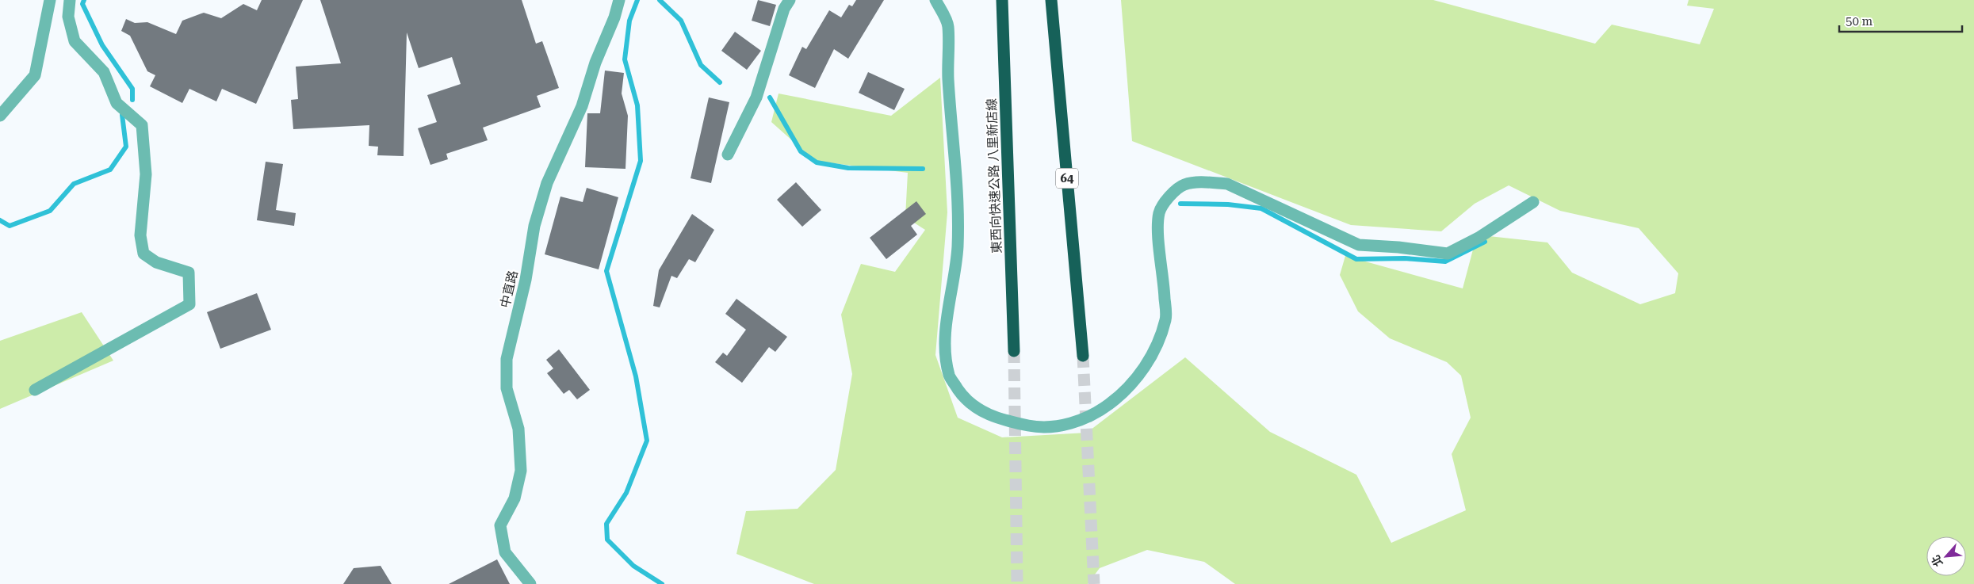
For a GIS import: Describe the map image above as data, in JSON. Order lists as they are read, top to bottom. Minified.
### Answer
{"streets":{"highway":["東西向快速公路 八里新店線","64"],"street":["中直路"]},"scale_bar":"50 m","north":"bottom left"}
